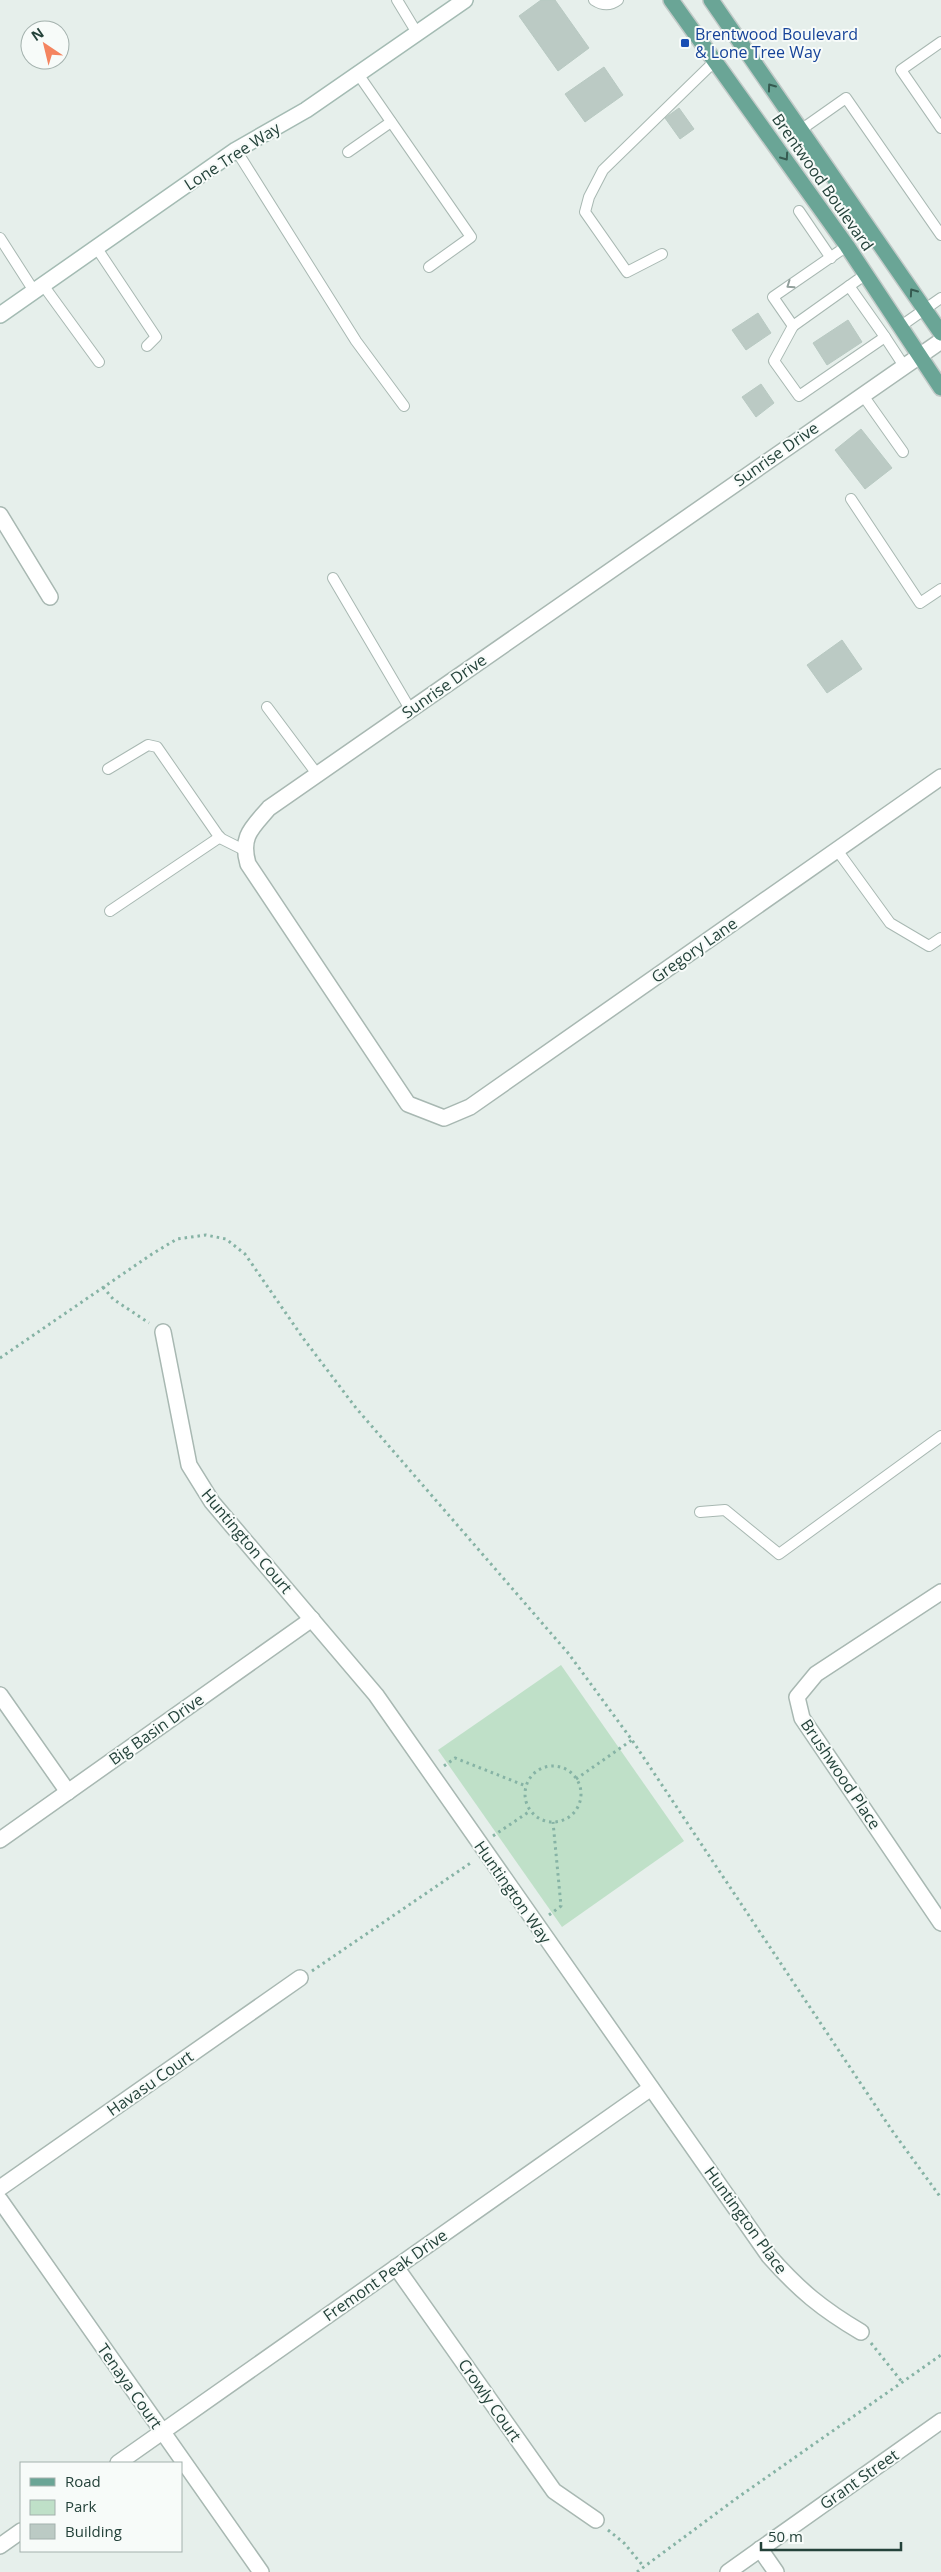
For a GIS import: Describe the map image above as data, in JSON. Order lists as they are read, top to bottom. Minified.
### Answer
{"streets":{"main road":["Brentwood Boulevard"],"street":["Lone Tree Way","Sunrise Drive","Gregory Lane","Huntington Court","Big Basin Drive","Brushwood Place","Huntington Way","Havasu Court","Huntington Place","Fremont Peak Drive","Tenaya Court","Crowly Court","Grant Street"]},"crossings":[["Brentwood Boulevard","Sunrise Drive"],["Sunrise Drive","Gregory Lane"],["Huntington Court","Big Basin Drive"],["Huntington Court","Huntington Way"],["Huntington Way","Huntington Place"],["Huntington Way","Fremont Peak Drive"],["Huntington Place","Fremont Peak Drive"],["Fremont Peak Drive","Tenaya Court"],["Fremont Peak Drive","Crowly Court"]],"places":{"transit":["Brentwood Boulevard & Lone Tree Way"]},"legend":["Road","Park","Building"],"scale_bar":"50 m","north":"top left"}
